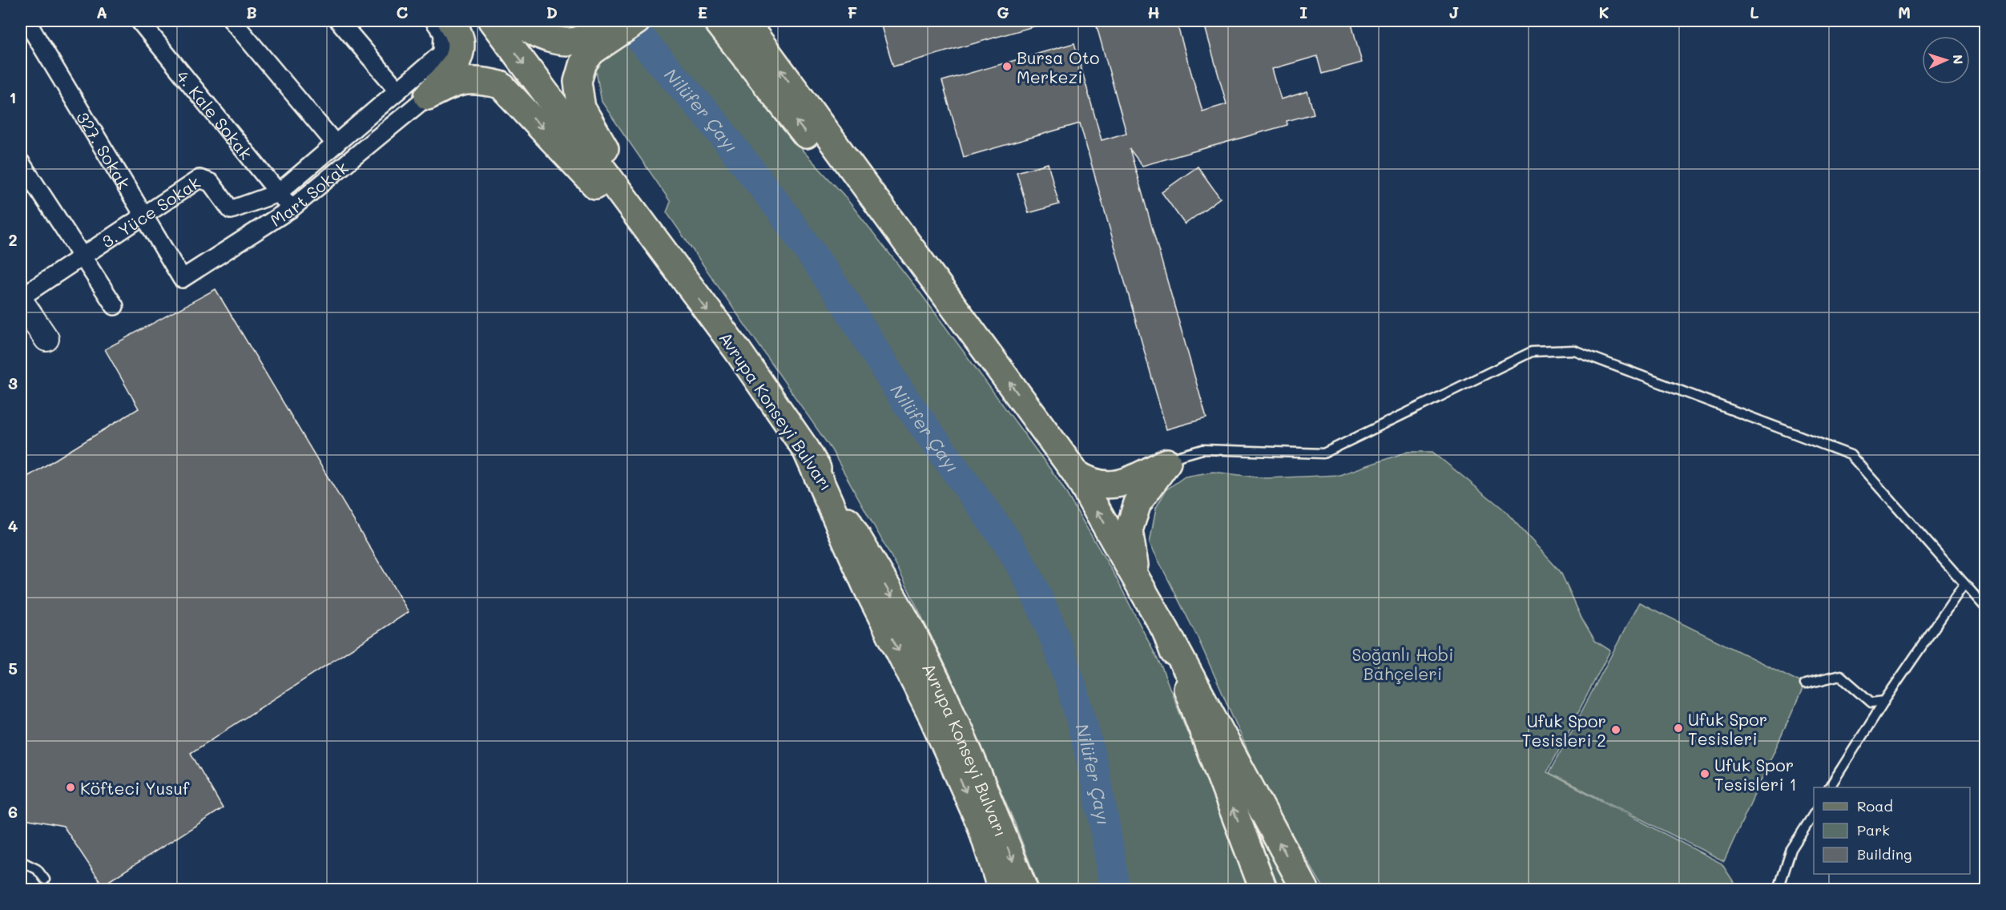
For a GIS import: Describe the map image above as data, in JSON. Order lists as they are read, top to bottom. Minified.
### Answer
{"streets":{"main road":["Avrupa Konseyi Bulvarı"],"street":["4. Kale Sokak","327. Sokak","Mart Sokak","3. Yüce Sokak"]},"crossings":[["4. Kale Sokak","Mart Sokak"],["4. Kale Sokak","3. Yüce Sokak"],["327. Sokak","Mart Sokak"],["327. Sokak","3. Yüce Sokak"],["Mart Sokak","3. Yüce Sokak"]],"water":["Nilüfer Çayı"],"parks":["Soğanlı Hobi Bahçeleri"],"places":["Bursa Oto Merkezi","Ufuk Spor Tesisleri","Ufuk Spor Tesisleri 2","Ufuk Spor Tesisleri 1","Köfteci Yusuf"],"legend":["Road","Park","Building"],"north":"right","grid":{"columns":["A","B","C","D","E","F","G","H","I","J","K","L","M"],"rows":["1","2","3","4","5","6"]}}
